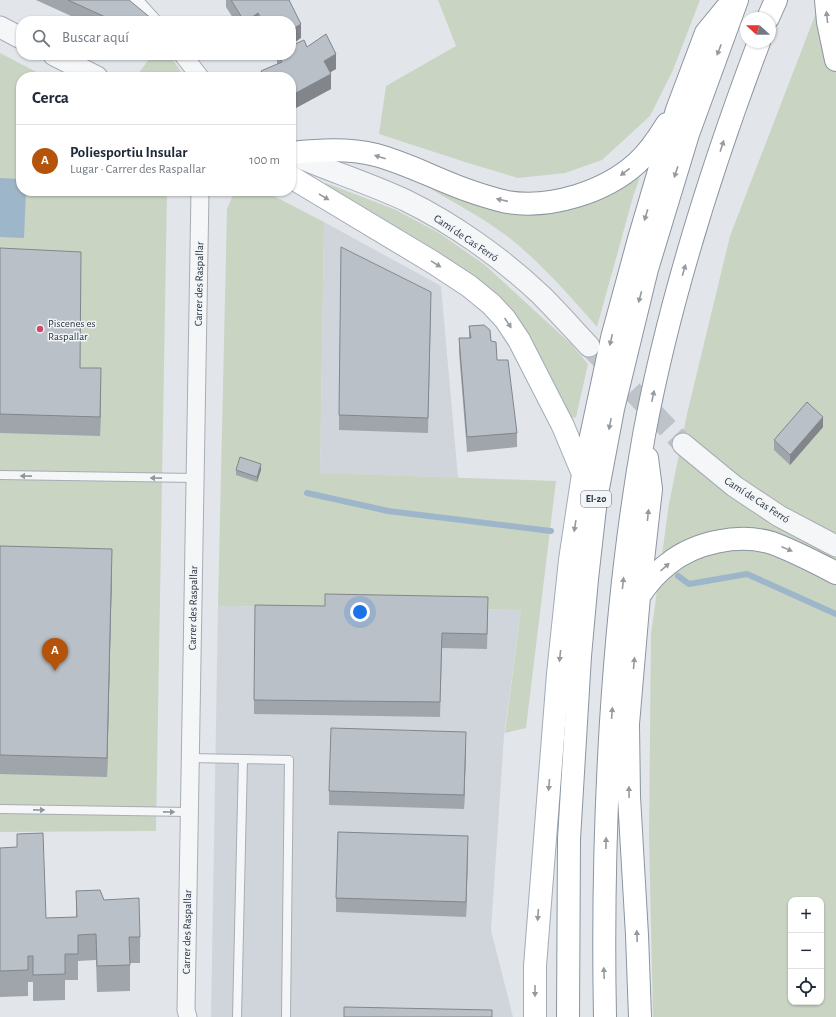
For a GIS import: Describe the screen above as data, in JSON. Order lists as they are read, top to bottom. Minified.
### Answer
{"streets":{"main road":["EI-20"],"street":["Camí de Cas Ferró","Carrer des Raspallar"]},"places":["Piscenes es Raspallar"],"north":"left","page":{"search":"Buscar aquí","heading":"Cerca","list":[{"mark":"A","name":"Poliesportiu Insular","note":"Lugar · Carrer des Raspallar","value":"100 m"}],"pins":"A","map_buttons":["+","−"]}}
